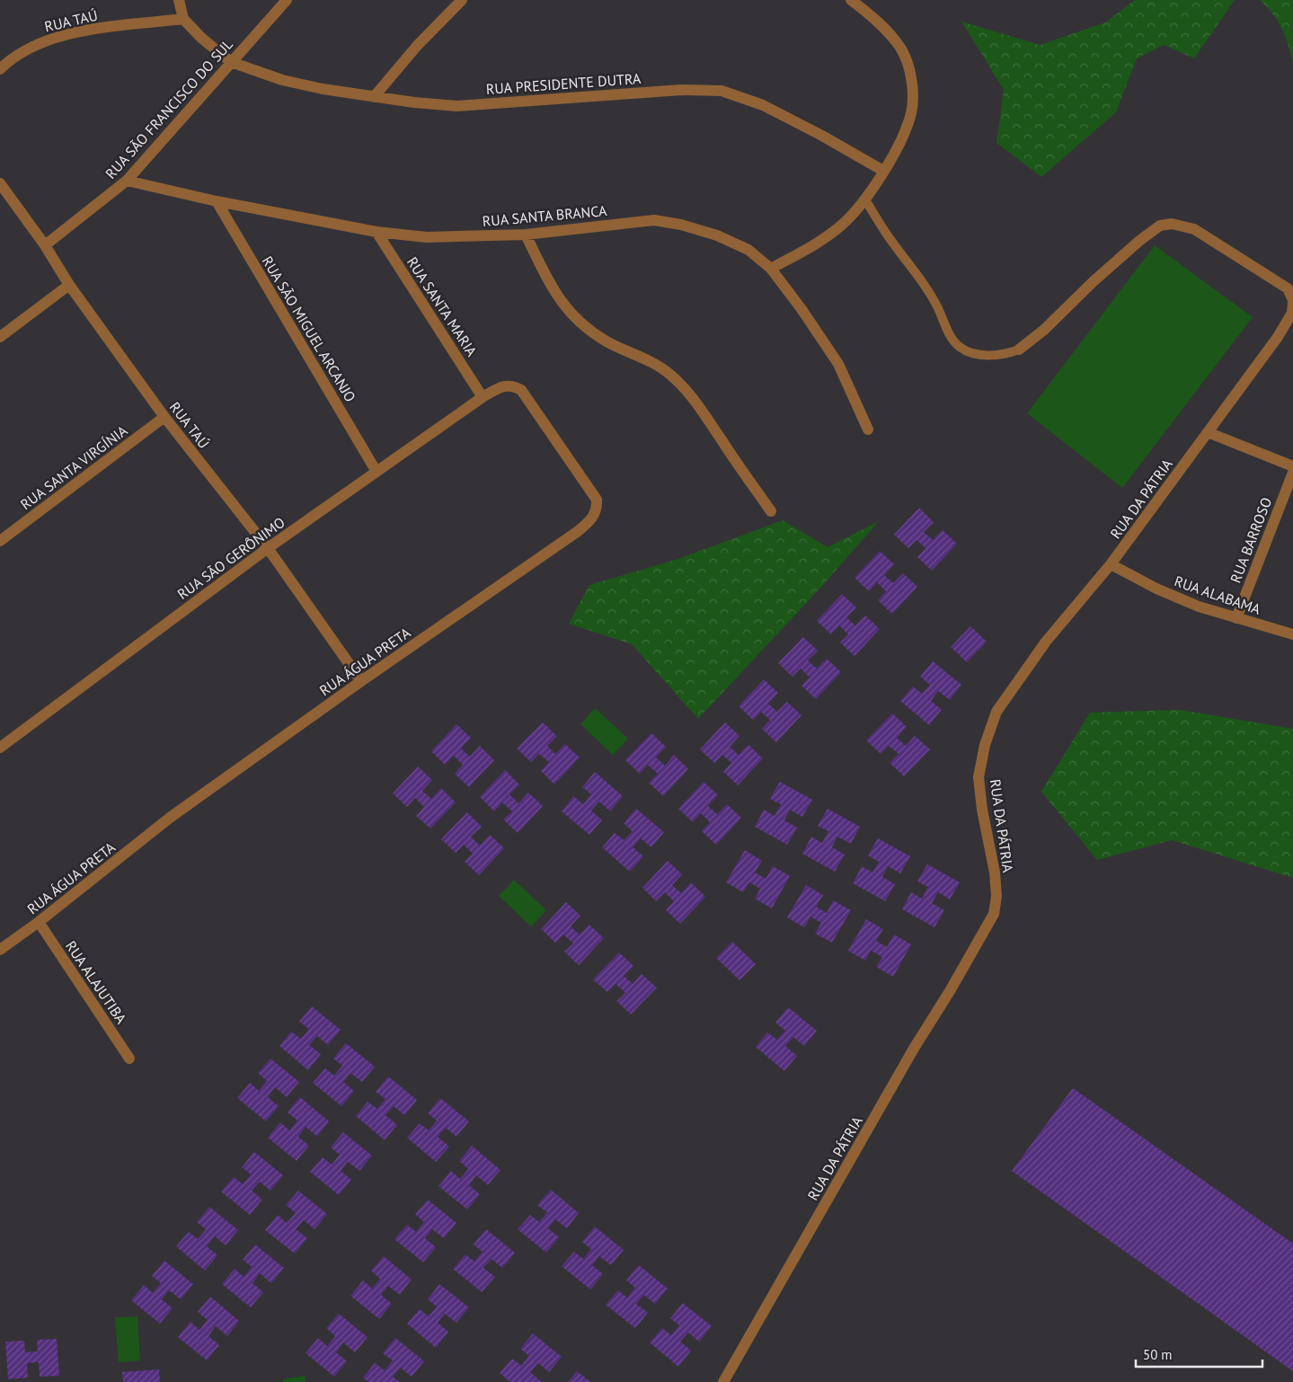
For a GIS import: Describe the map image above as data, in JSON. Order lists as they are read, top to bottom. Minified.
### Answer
{"streets":{"street":["RUA TAÚ","RUA PRESIDENTE DUTRA","RUA SÃO FRANCISCO DO SUL","RUA SANTA BRANCA","RUA SANTA MARIA","RUA SÃO MIGUEL ARCANJO","RUA SANTA VIRGÍNIA","RUA DA PÁTRIA","RUA BARROSO","RUA SÃO GERÔNIMO","RUA ALABAMA","RUA ÁGUA PRETA","RUA ALAJUTIBA"]},"crossings":[["RUA TAÚ","RUA SÃO FRANCISCO DO SUL"],["RUA TAÚ","RUA SANTA VIRGÍNIA"],["RUA TAÚ","RUA SÃO GERÔNIMO"],["RUA TAÚ","RUA ÁGUA PRETA"],["RUA PRESIDENTE DUTRA","RUA SÃO FRANCISCO DO SUL"],["RUA SÃO FRANCISCO DO SUL","RUA SANTA BRANCA"],["RUA SANTA BRANCA","RUA SANTA MARIA"],["RUA SANTA BRANCA","RUA SÃO MIGUEL ARCANJO"],["RUA SANTA MARIA","RUA SÃO GERÔNIMO"],["RUA SANTA MARIA","RUA ÁGUA PRETA"],["RUA SÃO MIGUEL ARCANJO","RUA SÃO GERÔNIMO"],["RUA DA PÁTRIA","RUA ALABAMA"],["RUA BARROSO","RUA ALABAMA"],["RUA SÃO GERÔNIMO","RUA ÁGUA PRETA"],["RUA ÁGUA PRETA","RUA ALAJUTIBA"]],"scale_bar":"50 m"}
